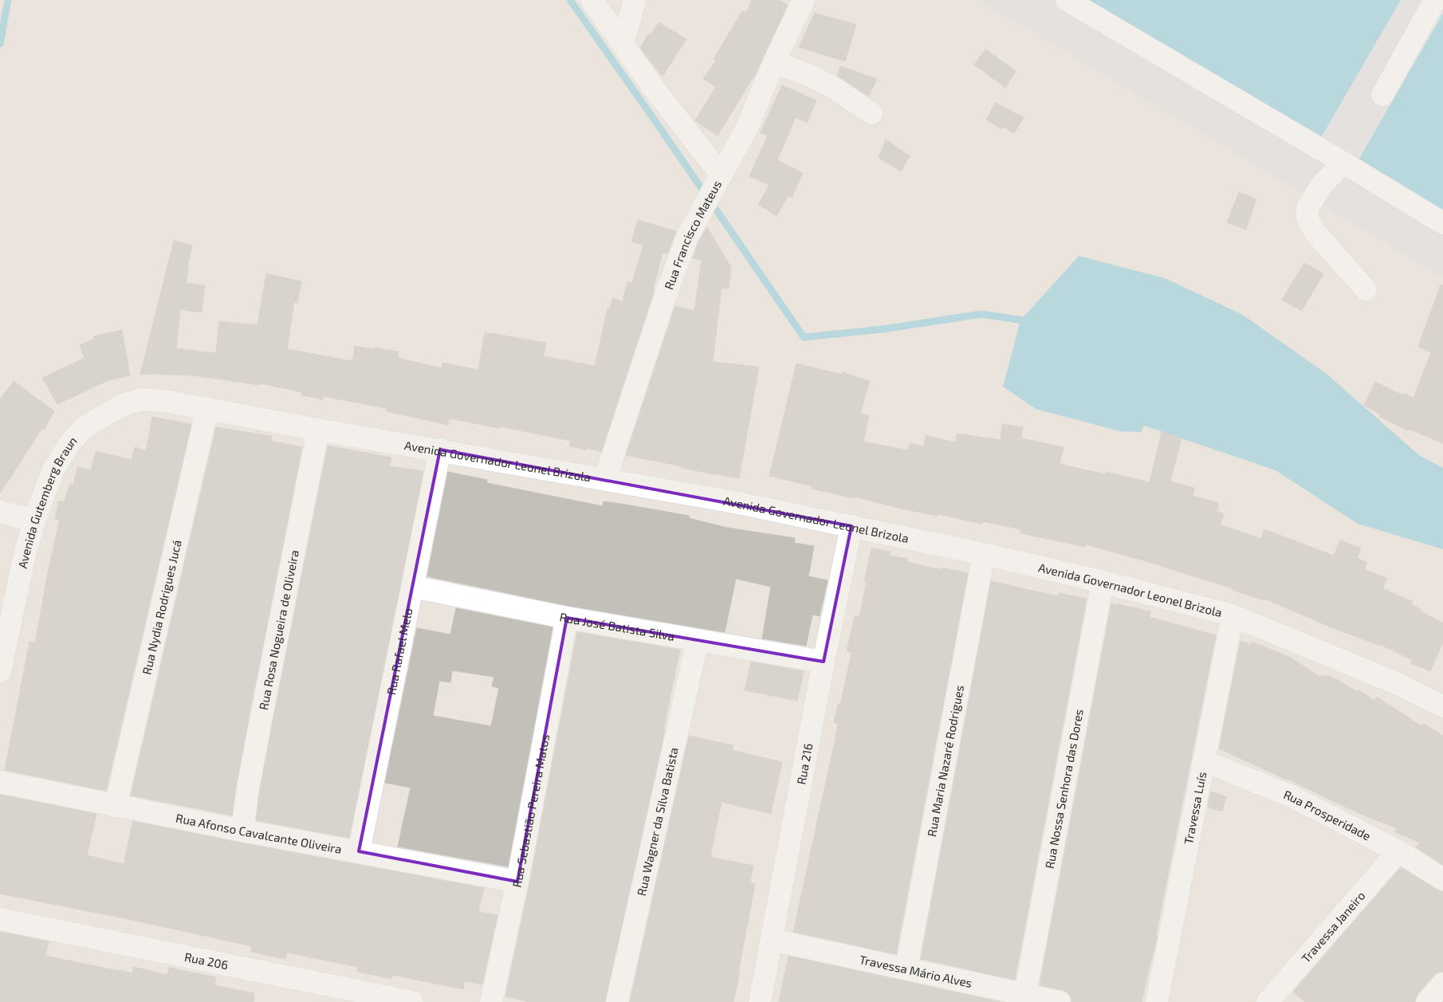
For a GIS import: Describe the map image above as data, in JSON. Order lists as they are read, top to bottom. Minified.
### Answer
{"streets":{"street":["Rua Francisco Mateus","Avenida Governador Leonel Brizola","Avenida Gutemberg Braun","Rua Nydia Rodrigues Jucá","Rua José Batista Silva","Rua Rosa Nogueira de Oliveira","Rua Rafael Melo","Rua Maria Nazaré Rodrigues","Rua 216","Rua Nossa Senhora das Dores","Travessa Luís","Rua Sebastião Pereira Matos","Rua Prosperidade","Rua Wagner da Silva Batista","Rua Afonso Cavalcante Oliveira","Travessa Janeiro","Rua 206","Travessa Mário Alves"]},"crossings":[["Rua Francisco Mateus","Avenida Governador Leonel Brizola"],["Avenida Governador Leonel Brizola","Avenida Gutemberg Braun"],["Avenida Governador Leonel Brizola","Rua Nydia Rodrigues Jucá"],["Avenida Governador Leonel Brizola","Rua Rosa Nogueira de Oliveira"],["Avenida Governador Leonel Brizola","Rua Rafael Melo"],["Avenida Governador Leonel Brizola","Rua Maria Nazaré Rodrigues"],["Avenida Governador Leonel Brizola","Rua 216"],["Avenida Governador Leonel Brizola","Rua Nossa Senhora das Dores"],["Avenida Governador Leonel Brizola","Travessa Luís"],["Rua Nydia Rodrigues Jucá","Rua Afonso Cavalcante Oliveira"],["Rua José Batista Silva","Rua Rafael Melo"],["Rua José Batista Silva","Rua 216"],["Rua José Batista Silva","Rua Sebastião Pereira Matos"],["Rua José Batista Silva","Rua Wagner da Silva Batista"],["Rua Rosa Nogueira de Oliveira","Rua Afonso Cavalcante Oliveira"],["Rua Rafael Melo","Rua Afonso Cavalcante Oliveira"],["Rua Maria Nazaré Rodrigues","Travessa Mário Alves"],["Rua 216","Travessa Mário Alves"],["Rua Nossa Senhora das Dores","Travessa Mário Alves"],["Travessa Luís","Rua Prosperidade"],["Rua Sebastião Pereira Matos","Rua Afonso Cavalcante Oliveira"],["Rua Prosperidade","Travessa Janeiro"]]}
